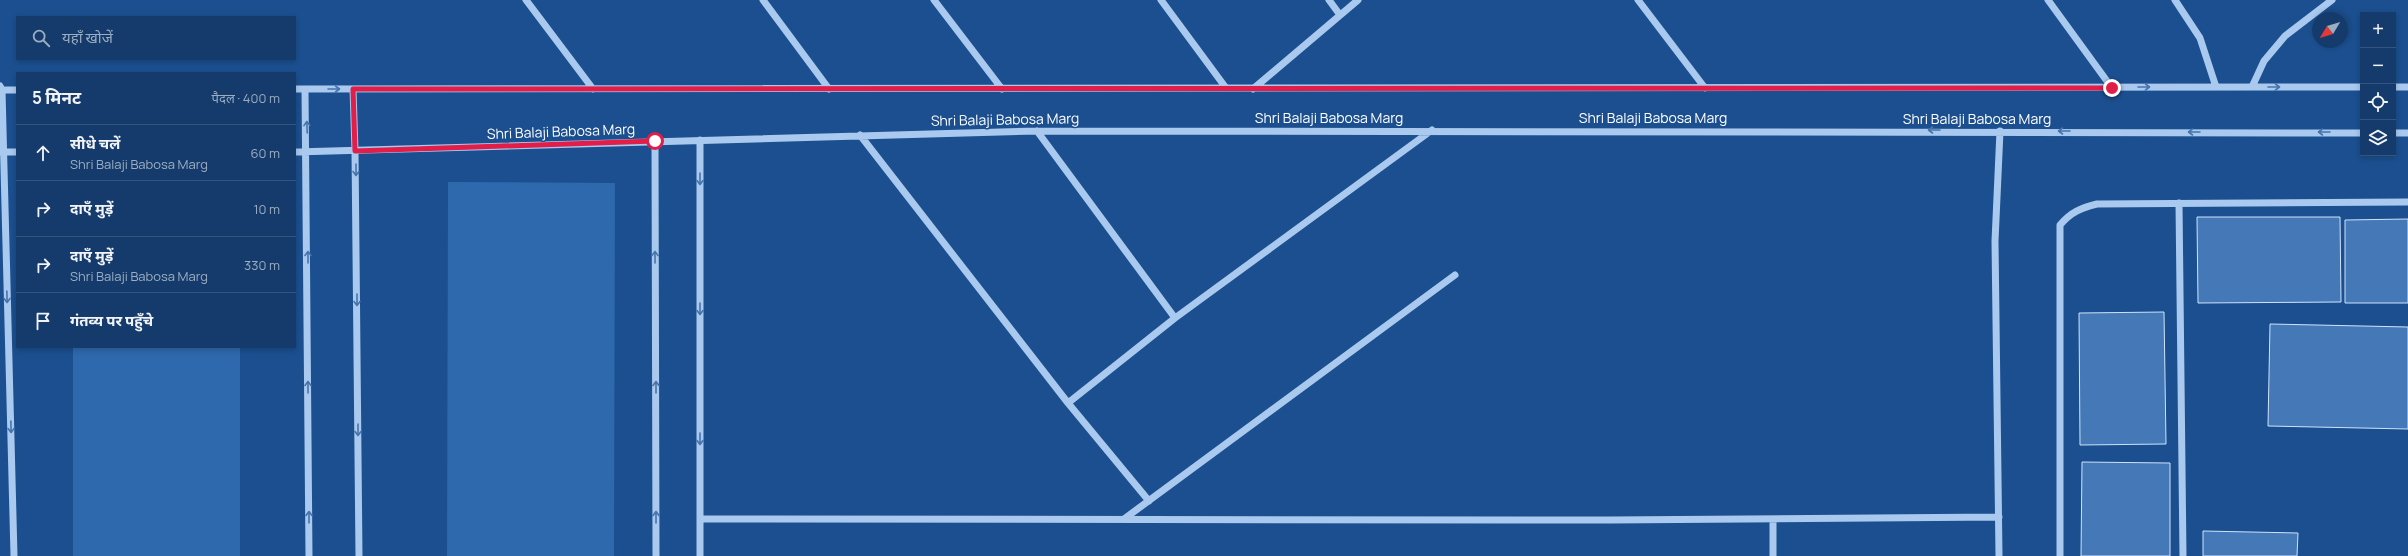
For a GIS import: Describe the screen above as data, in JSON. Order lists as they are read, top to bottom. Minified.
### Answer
{"streets":{"street":["Shri Balaji Babosa Marg"]},"north":"bottom left","page":{"map_buttons":["+","−"],"search":"यहाँ खोजें","heading":["5 मिनट","पैदल · 400 m"],"list":[["सीधे चलें","Shri Balaji Babosa Marg","60 m"],["दाएँ मुड़ें","10 m"],["दाएँ मुड़ें","Shri Balaji Babosa Marg","330 m"],"गंतव्य पर पहुँचे"]}}
